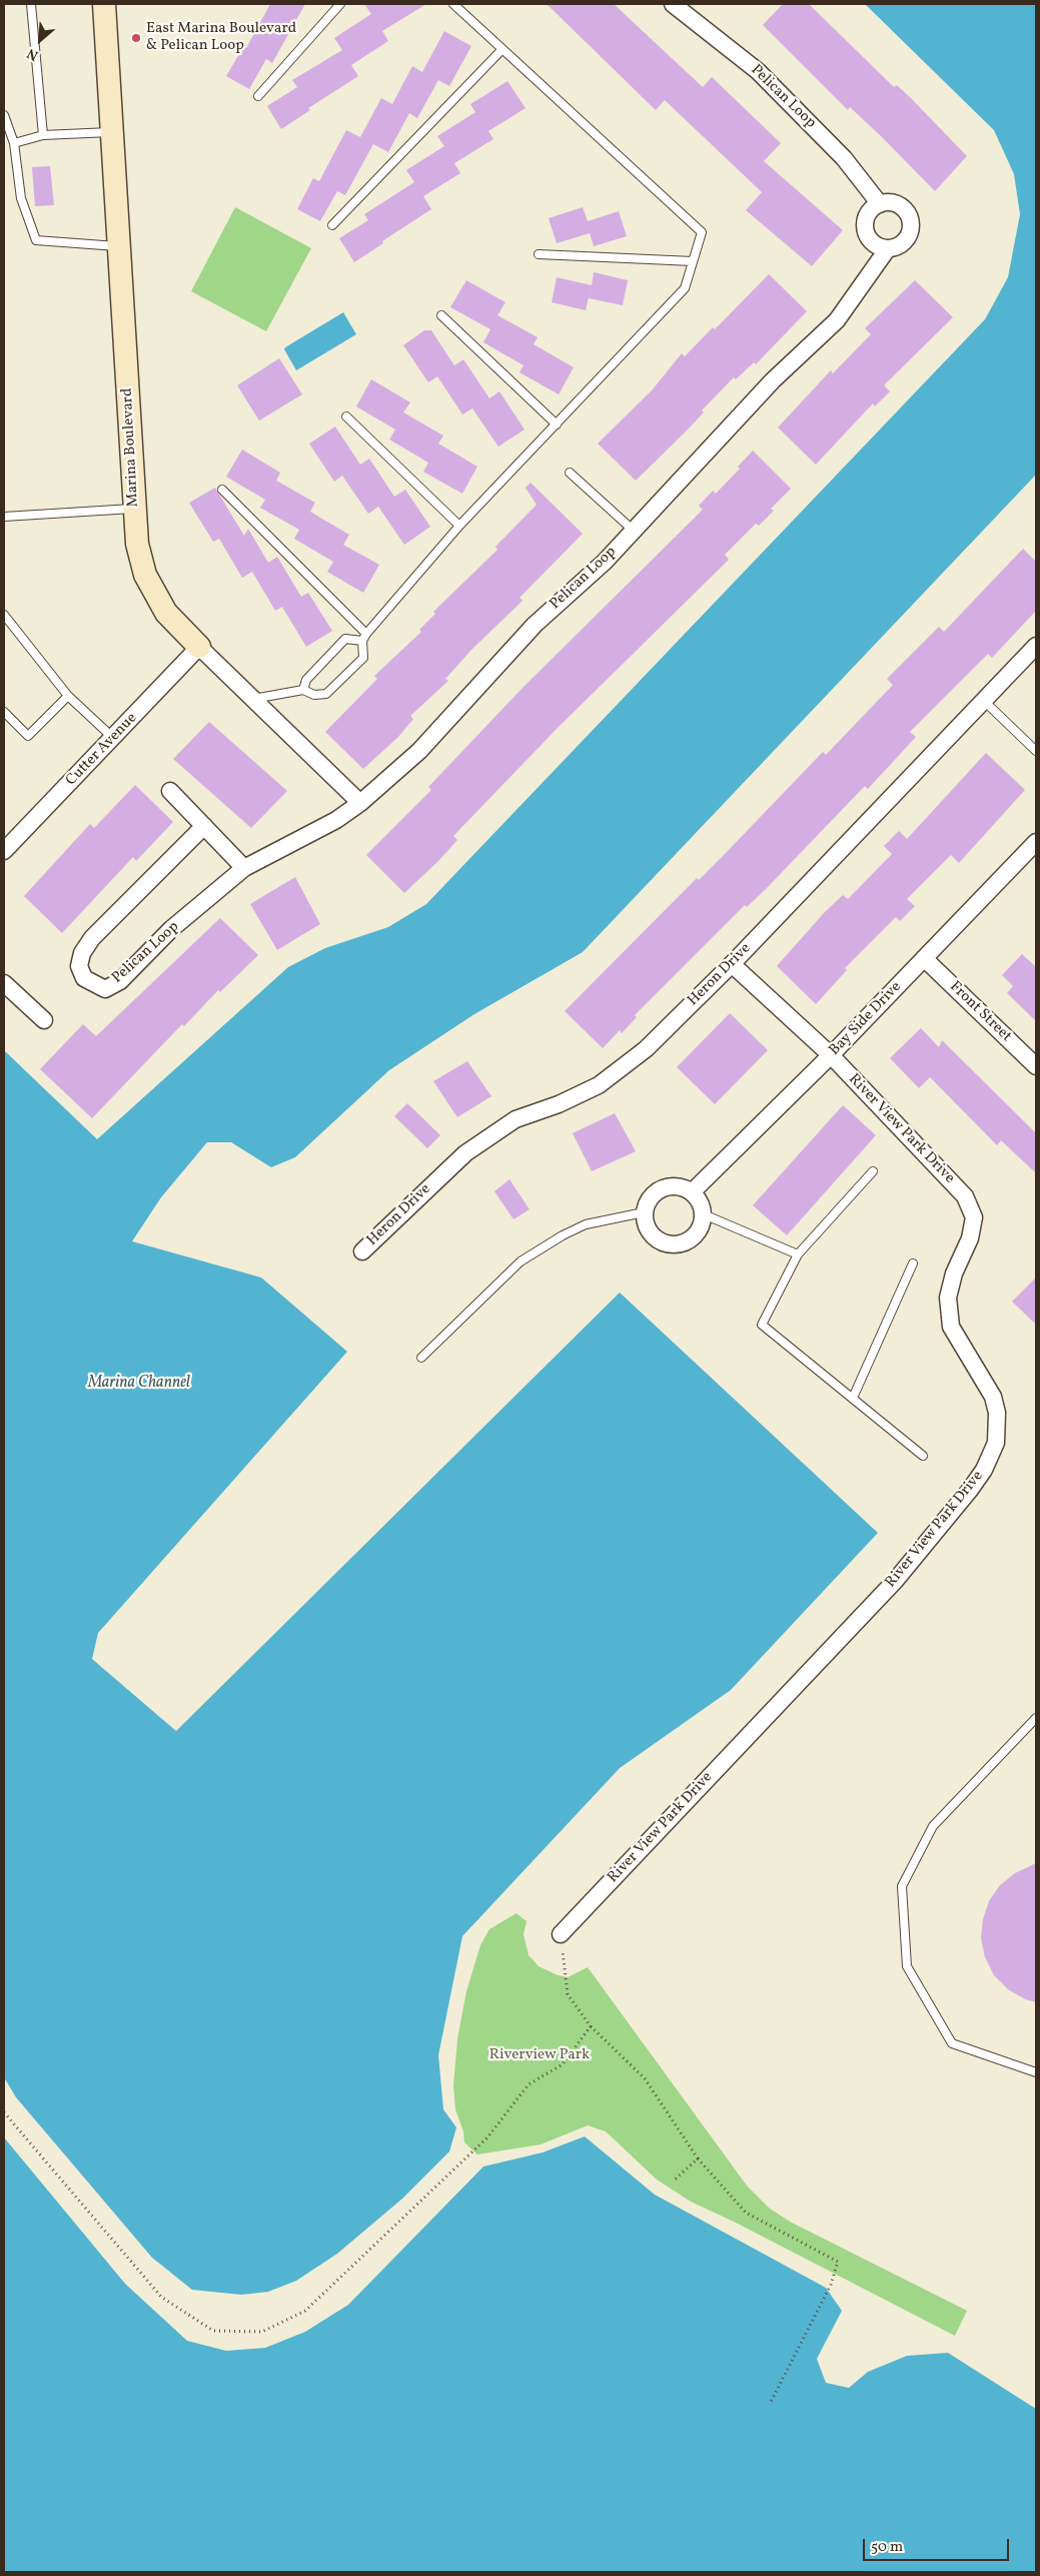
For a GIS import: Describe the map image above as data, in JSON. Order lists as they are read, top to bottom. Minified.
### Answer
{"streets":{"street":["Pelican Loop","Marina Boulevard","Cutter Avenue","Heron Drive","Front Street","Bay Side Drive","River View Park Drive"]},"crossings":[["Pelican Loop","Marina Boulevard"],["Marina Boulevard","Cutter Avenue"],["Heron Drive","River View Park Drive"],["Front Street","Bay Side Drive"],["Bay Side Drive","River View Park Drive"]],"water":["Marina Channel"],"parks":["Riverview Park"],"places":["East Marina Boulevard & Pelican Loop"],"scale_bar":"50 m","north":"bottom left"}
